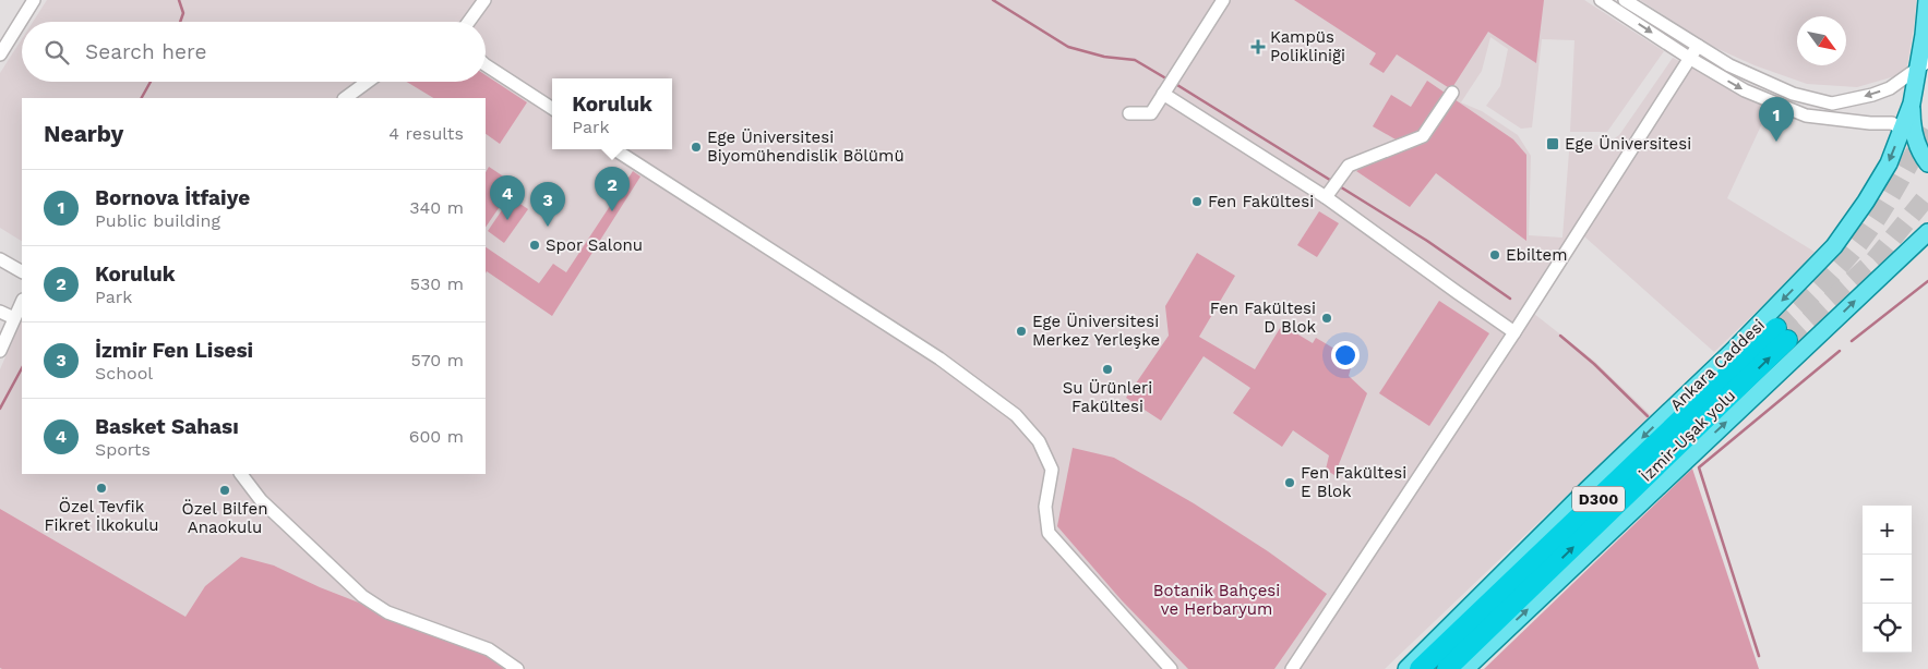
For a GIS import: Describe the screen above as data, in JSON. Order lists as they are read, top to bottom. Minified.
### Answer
{"streets":{"highway":["Ankara Caddesi","İzmir-Uşak yolu","D300"]},"crossings":[["Ankara Caddesi","İzmir-Uşak yolu"]],"one_way":["İzmir-Uşak yolu"],"parks":["Botanik Bahçesi ve Herbaryum"],"places":{"health":["Kampüs Polikliniği"],"transit":["Ege Üniversitesi"],"other":["Ege Üniversitesi Biyomühendislik Bölümü","Fen Fakültesi","Spor Salonu","Ebiltem","Fen Fakültesi D Blok","Ege Üniversitesi Merkez Yerleşke","Su Ürünleri Fakültesi","Fen Fakültesi E Blok","Özel Tevfik Fikret İlkokulu","Özel Bilfen Anaokulu"]},"north":"bottom right","page":{"search":"Search here","popup":["Koruluk","Park"],"pins":["1","2","4","3"],"heading":["Nearby","4 results"],"list":[{"mark":"1","name":"Bornova İtfaiye","note":"Public building","value":"340 m"},{"mark":"2","name":"Koruluk","note":"Park","value":"530 m"},{"mark":"3","name":"İzmir Fen Lisesi","note":"School","value":"570 m"},{"mark":"4","name":"Basket Sahası","note":"Sports","value":"600 m"}],"map_buttons":["+","−"]}}
